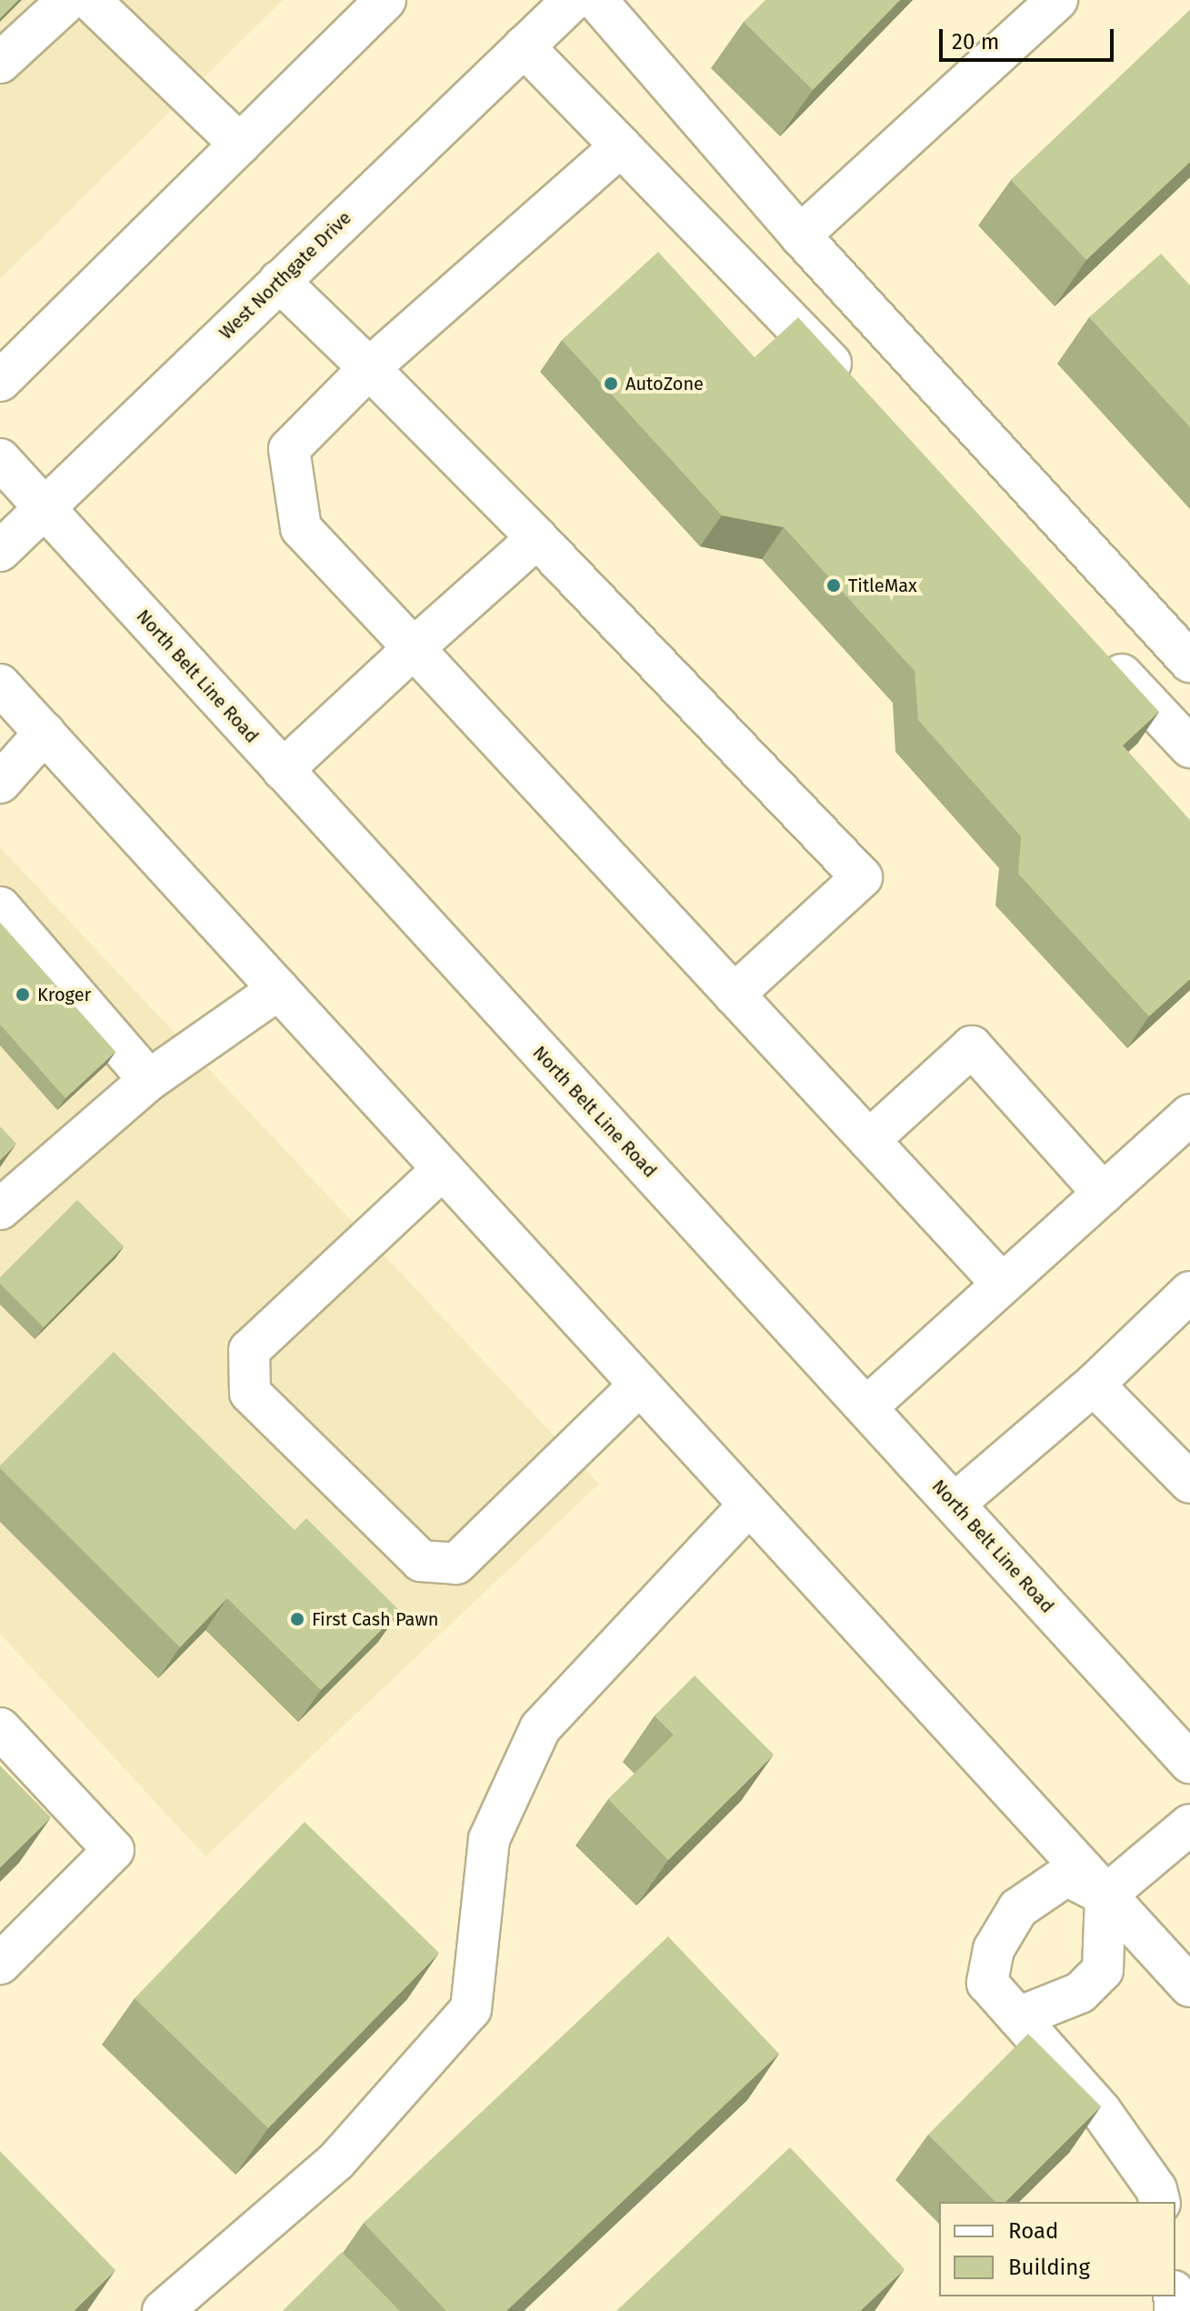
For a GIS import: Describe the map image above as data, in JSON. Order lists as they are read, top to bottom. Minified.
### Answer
{"streets":{"main road":["West Northgate Drive","North Belt Line Road"]},"crossings":[["West Northgate Drive","North Belt Line Road"]],"places":["AutoZone","TitleMax","Kroger","First Cash Pawn"],"legend":["Road","Building"],"scale_bar":"20 m"}
